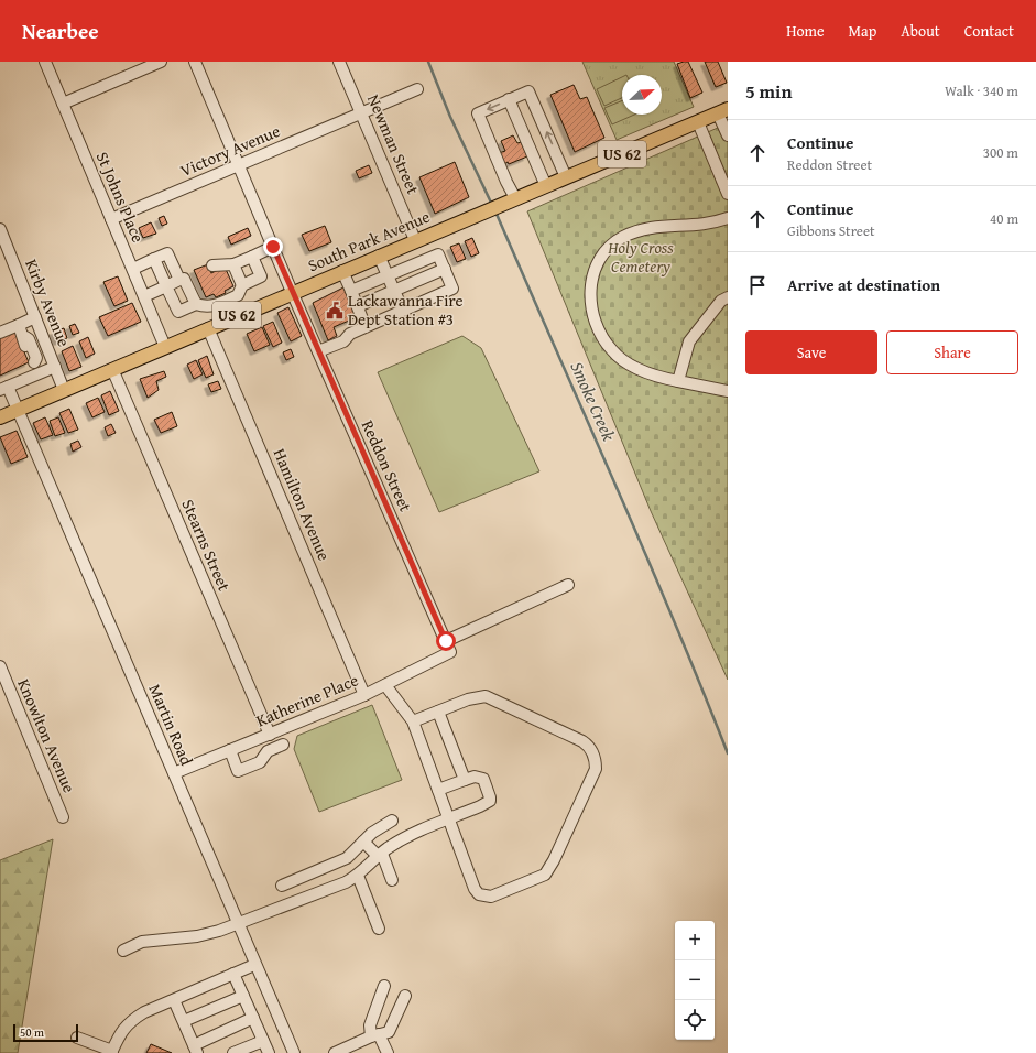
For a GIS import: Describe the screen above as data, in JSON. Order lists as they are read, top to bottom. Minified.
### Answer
{"streets":{"main road":["US 62","South Park Avenue"],"street":["Newman Street","Victory Avenue","St Johns Place","Kirby Avenue","Reddon Street","Hamilton Avenue","Stearns Street","Katherine Place","Martin Road","Knowlton Avenue"]},"crossings":[["Newman Street","Victory Avenue"],["Newman Street","South Park Avenue"],["Victory Avenue","St Johns Place"],["Victory Avenue","Reddon Street"],["St Johns Place","South Park Avenue"],["South Park Avenue","Kirby Avenue"],["South Park Avenue","Reddon Street"],["South Park Avenue","Hamilton Avenue"],["South Park Avenue","Stearns Street"],["South Park Avenue","Martin Road"],["Reddon Street","Katherine Place"],["Hamilton Avenue","Katherine Place"],["Stearns Street","Katherine Place"],["Katherine Place","Martin Road"]],"water":["Smoke Creek"],"parks":["Holy Cross Cemetery"],"places":{"public building":["Lackawanna Fire Dept Station #3"]},"scale_bar":"50 m","north":"top right","page":{"header":"Nearbee","nav":["Home","Map","About","Contact"],"heading":["5 min","Walk · 340 m"],"list":[["Continue","Reddon Street","300 m"],["Continue","Gibbons Street","40 m"],"Arrive at destination"],"buttons":["Save","Share"],"map_buttons":["+","−"],"scale":"50 m"}}
